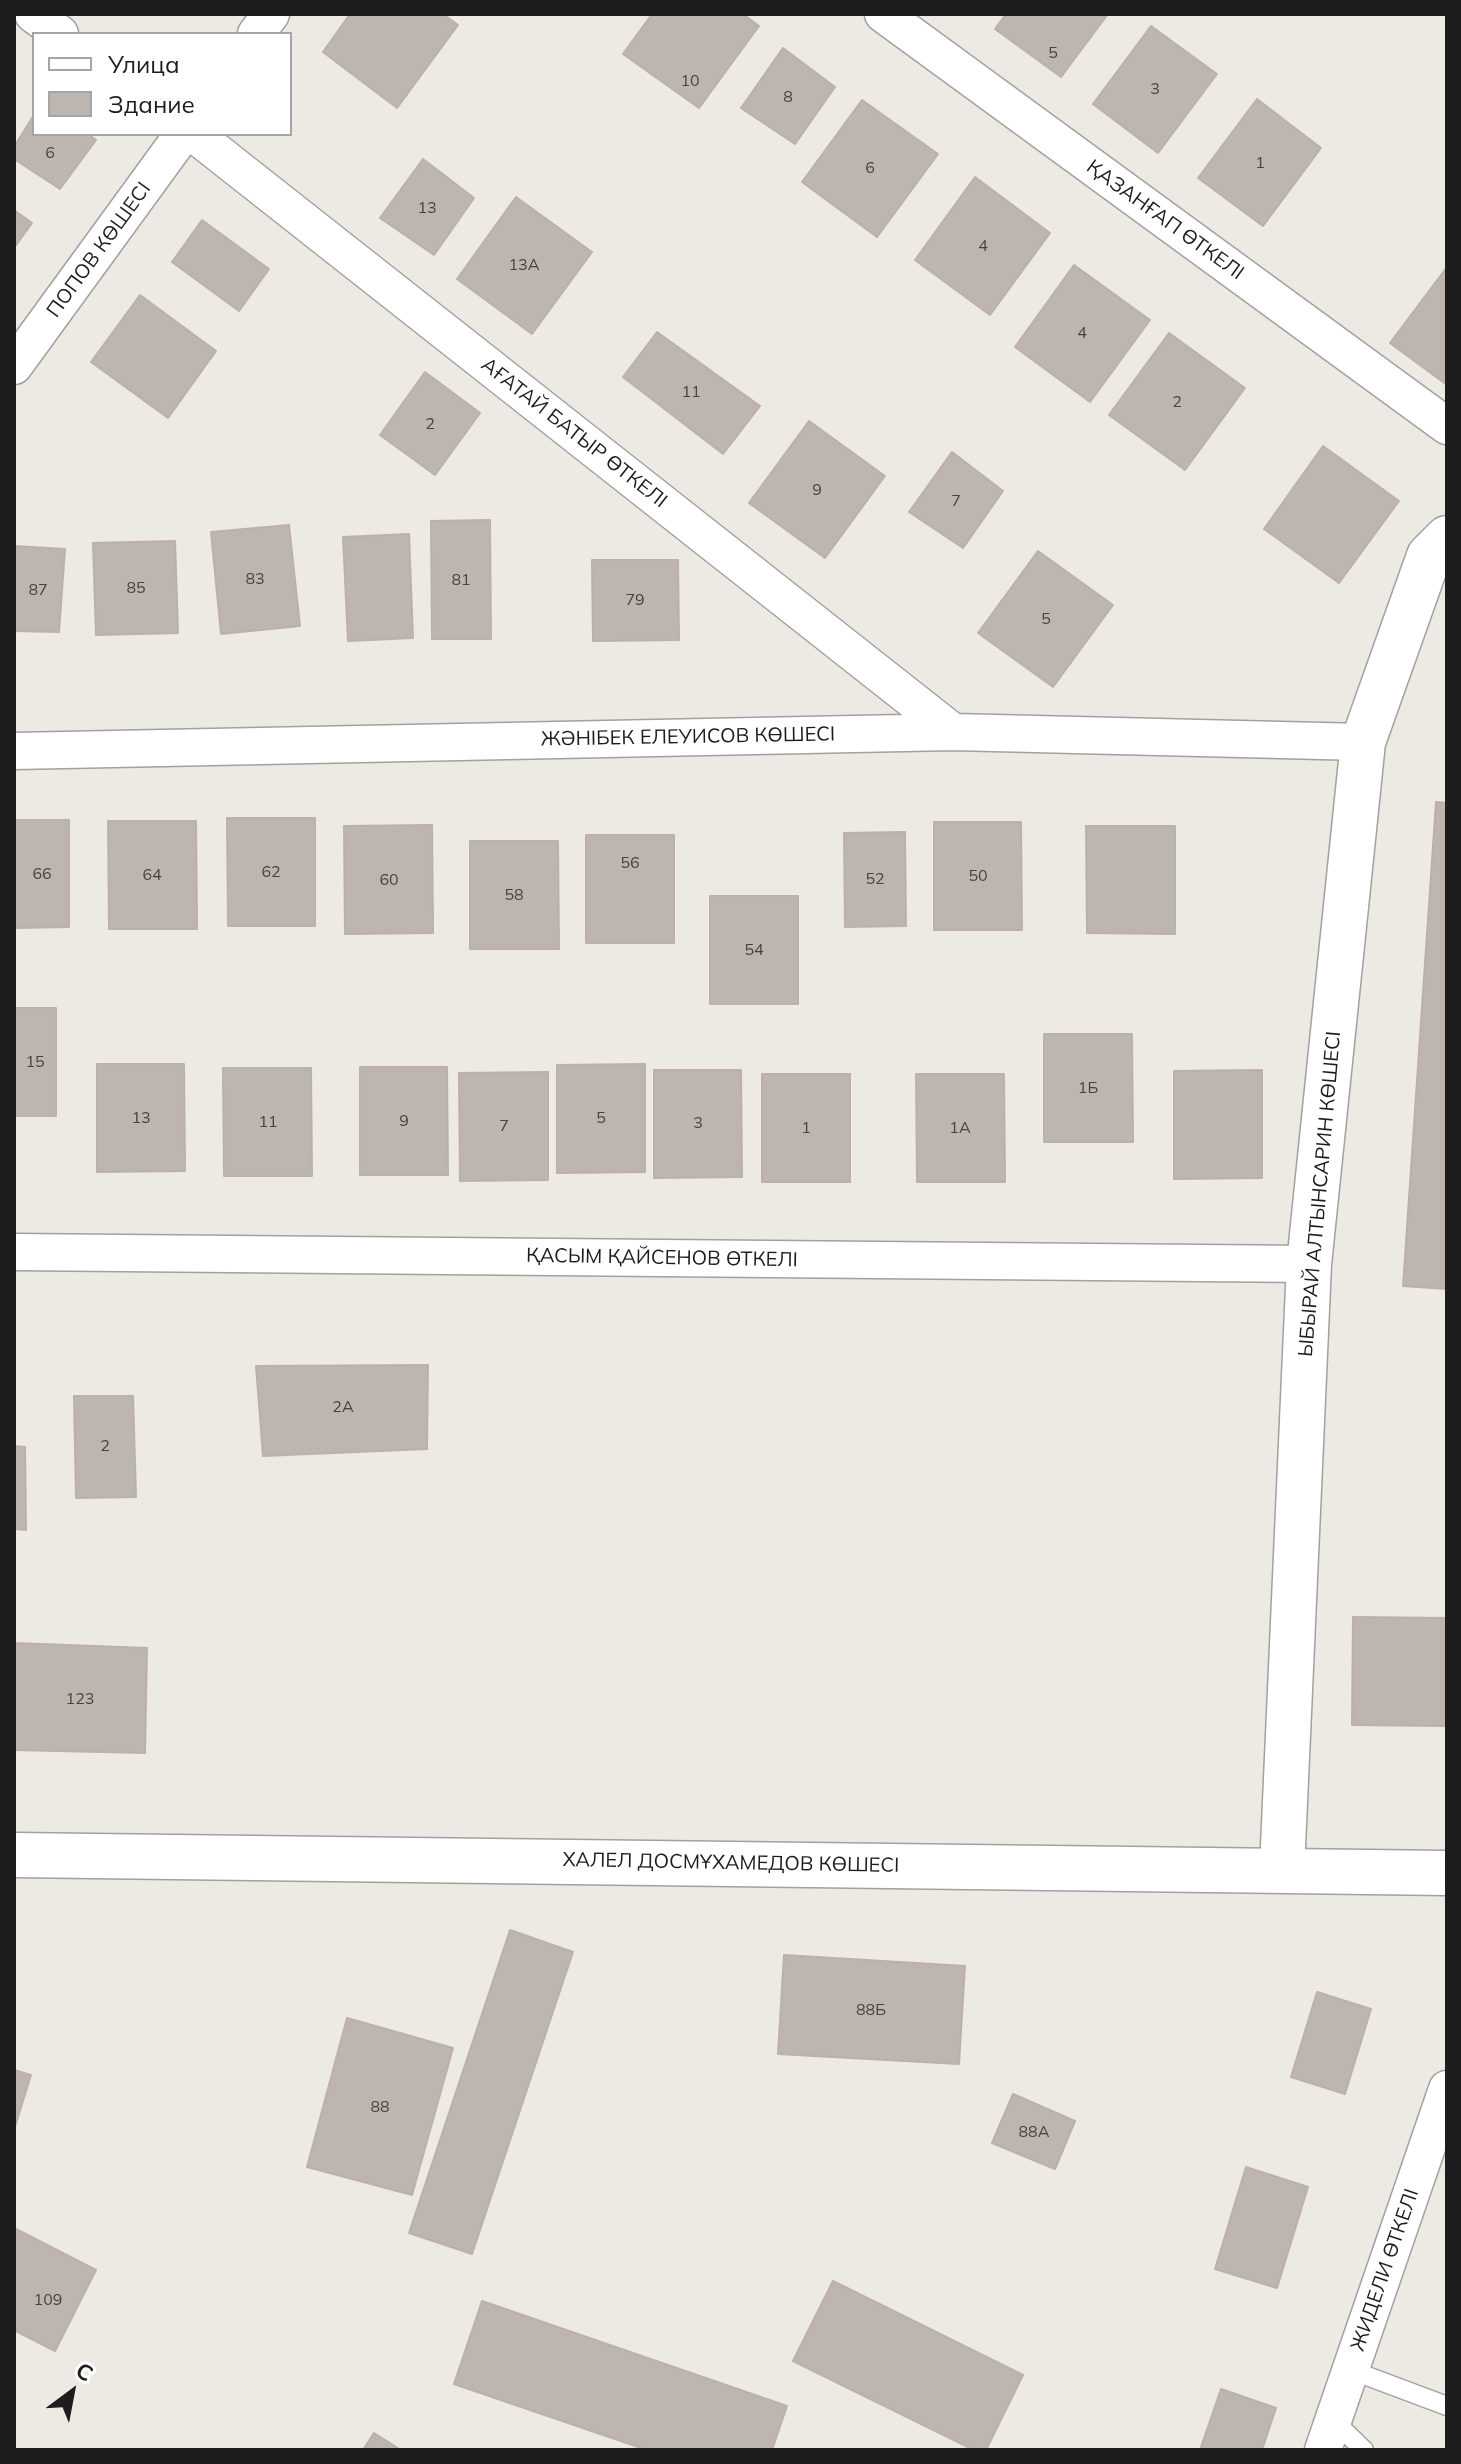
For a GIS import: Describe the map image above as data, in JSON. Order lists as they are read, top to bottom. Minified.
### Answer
{"streets":{"street":["ҚАЗАНҒАП ӨТКЕЛІ","ПОПОВ КӨШЕСІ","АҒАТАЙ БАТЫР ӨТКЕЛІ","ЖӘНІБЕК ЕЛЕУИСОВ КӨШЕСІ","ЫБЫРАЙ АЛТЫНСАРИН КӨШЕСІ","ҚАСЫМ ҚАЙСЕНОВ ӨТКЕЛІ","ХАЛЕЛ ДОСМҰХАМЕДОВ КӨШЕСІ","ЖИДЕЛИ ӨТКЕЛІ"]},"crossings":[["АҒАТАЙ БАТЫР ӨТКЕЛІ","ЖӘНІБЕК ЕЛЕУИСОВ КӨШЕСІ"],["ЖӘНІБЕК ЕЛЕУИСОВ КӨШЕСІ","ЫБЫРАЙ АЛТЫНСАРИН КӨШЕСІ"],["ЫБЫРАЙ АЛТЫНСАРИН КӨШЕСІ","ҚАСЫМ ҚАЙСЕНОВ ӨТКЕЛІ"],["ЫБЫРАЙ АЛТЫНСАРИН КӨШЕСІ","ХАЛЕЛ ДОСМҰХАМЕДОВ КӨШЕСІ"]],"house_numbers":["5","10","3","8","6","1","6","13","4","13А","4","11","2","2","9","7","83","81","85","87","79","5","56","62","66","64","50","52","60","58","54","15","1Б","13","5","9","11","3","7","1","1А","2А","2","123","88Б","88","88А","109"],"legend":["Улица","Здание"],"north":"top right"}
